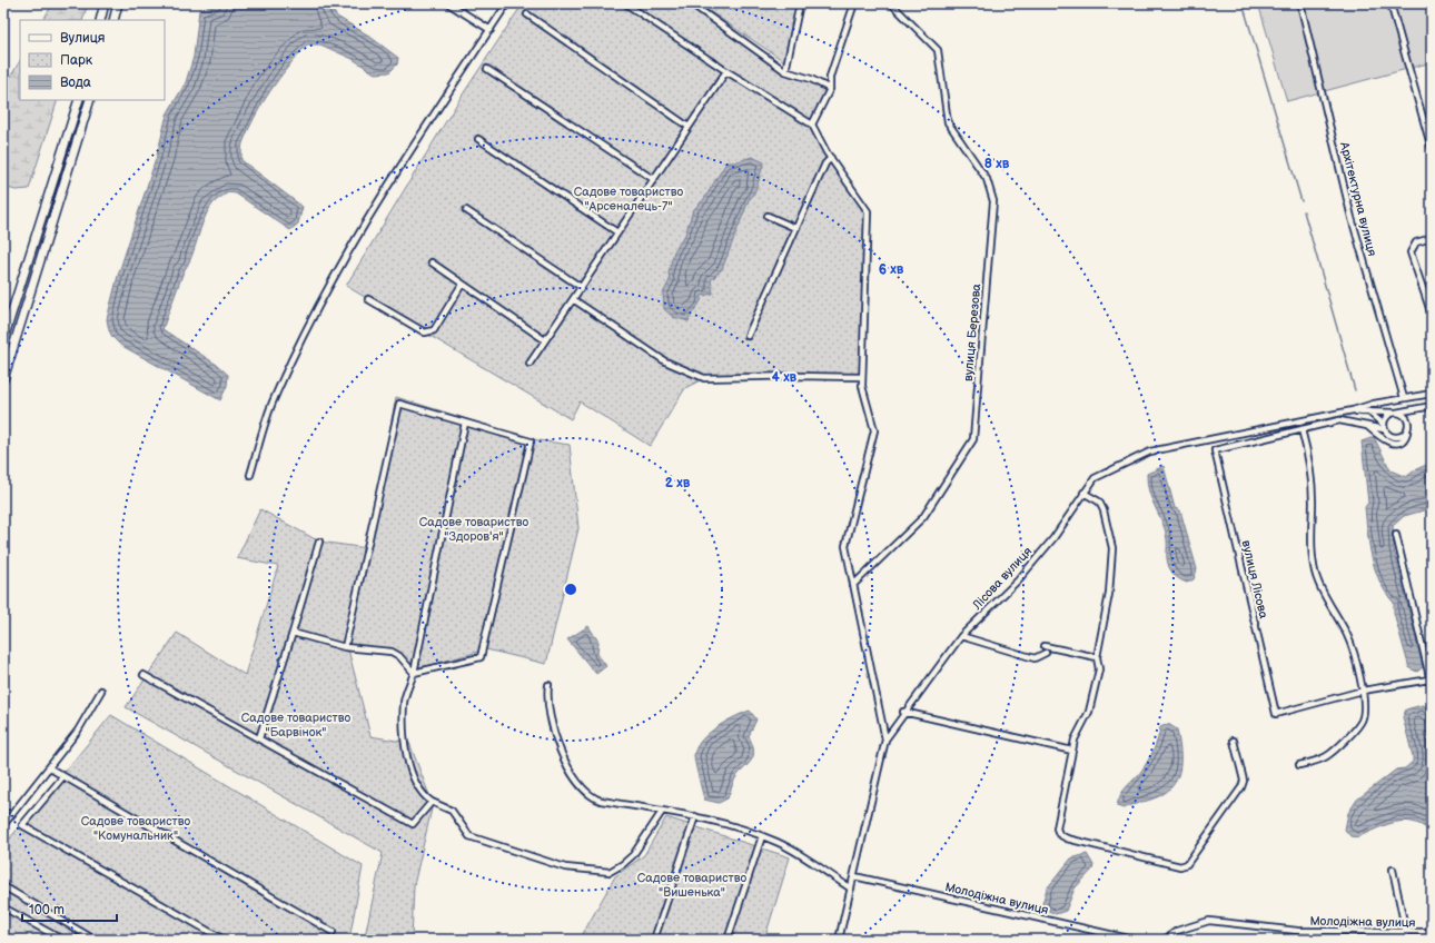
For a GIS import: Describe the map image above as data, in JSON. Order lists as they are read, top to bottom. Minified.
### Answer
{"streets":{"street":["Архітектурна вулиця","вулиця Березова","Лісова вулиця","вулиця Лісова","Молодіжна вулиця"]},"crossings":[["Лісова вулиця","Молодіжна вулиця"]],"parks":["Садове товариство \"Арсеналець-7\"","Садове товариство \"Здоров'я\"","Садове товариство \"Барвінок\"","Садове товариство \"Комунальник\"","Садове товариство \"Вишенька\""],"legend":["Вулиця","Парк","Вода"],"scale_bar":"100 m","rings":["8 хв","6 хв","4 хв","2 хв"]}
